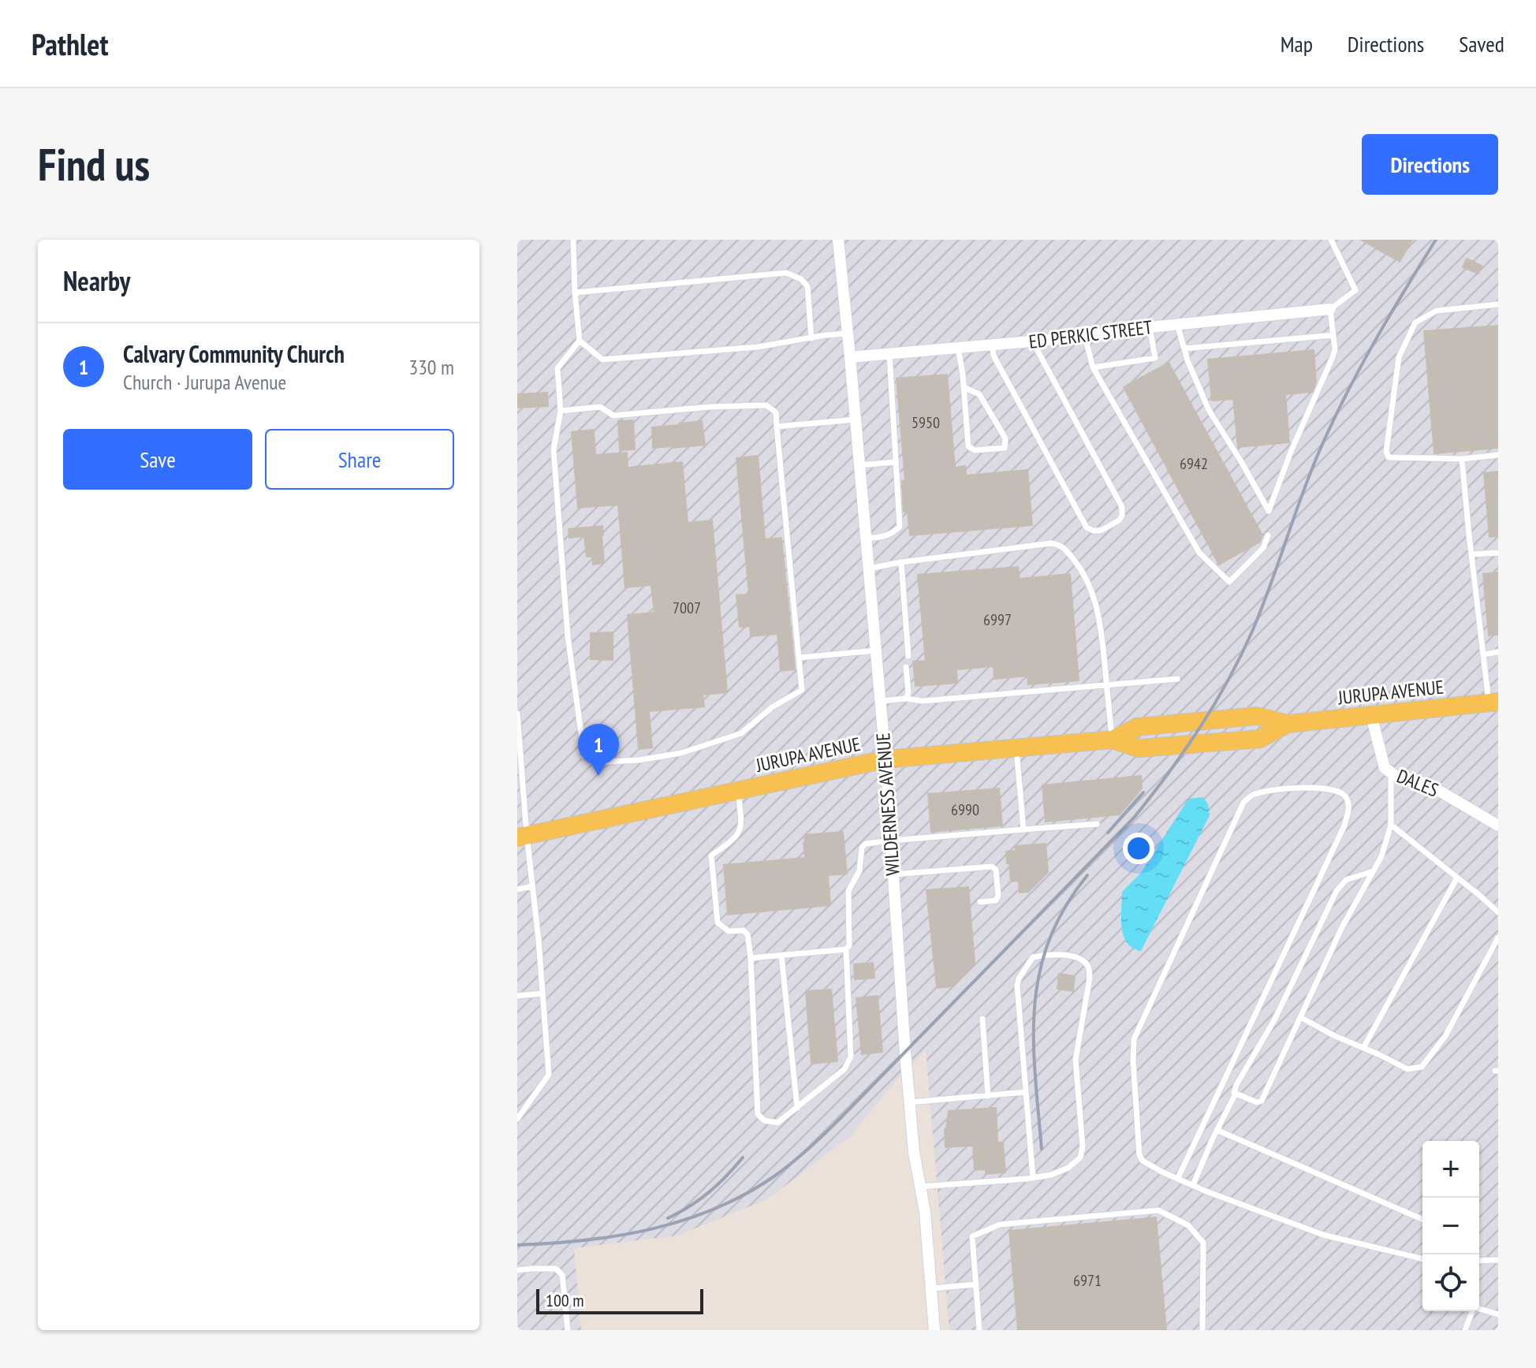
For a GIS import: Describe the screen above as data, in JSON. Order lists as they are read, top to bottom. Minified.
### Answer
{"streets":{"main road":["JURUPA AVENUE"],"street":["ED PERKIC STREET","DALES","WILDERNESS AVENUE"]},"crossings":[["ED PERKIC STREET","WILDERNESS AVENUE"],["JURUPA AVENUE","DALES"],["JURUPA AVENUE","WILDERNESS AVENUE"]],"house_numbers":["5950","6942","7007","6997","6990","6971"],"scale_bar":"100 m","page":{"header":"Pathlet","nav":["Map","Directions","Saved"],"buttons":["Directions",["Save","Share"]],"title":"Find us","heading":"Nearby","list":[{"mark":"1","name":"Calvary Community Church","note":"Church · Jurupa Avenue","value":"330 m"}],"pins":"1","map_buttons":["+","−"],"scale":"100 m"}}
